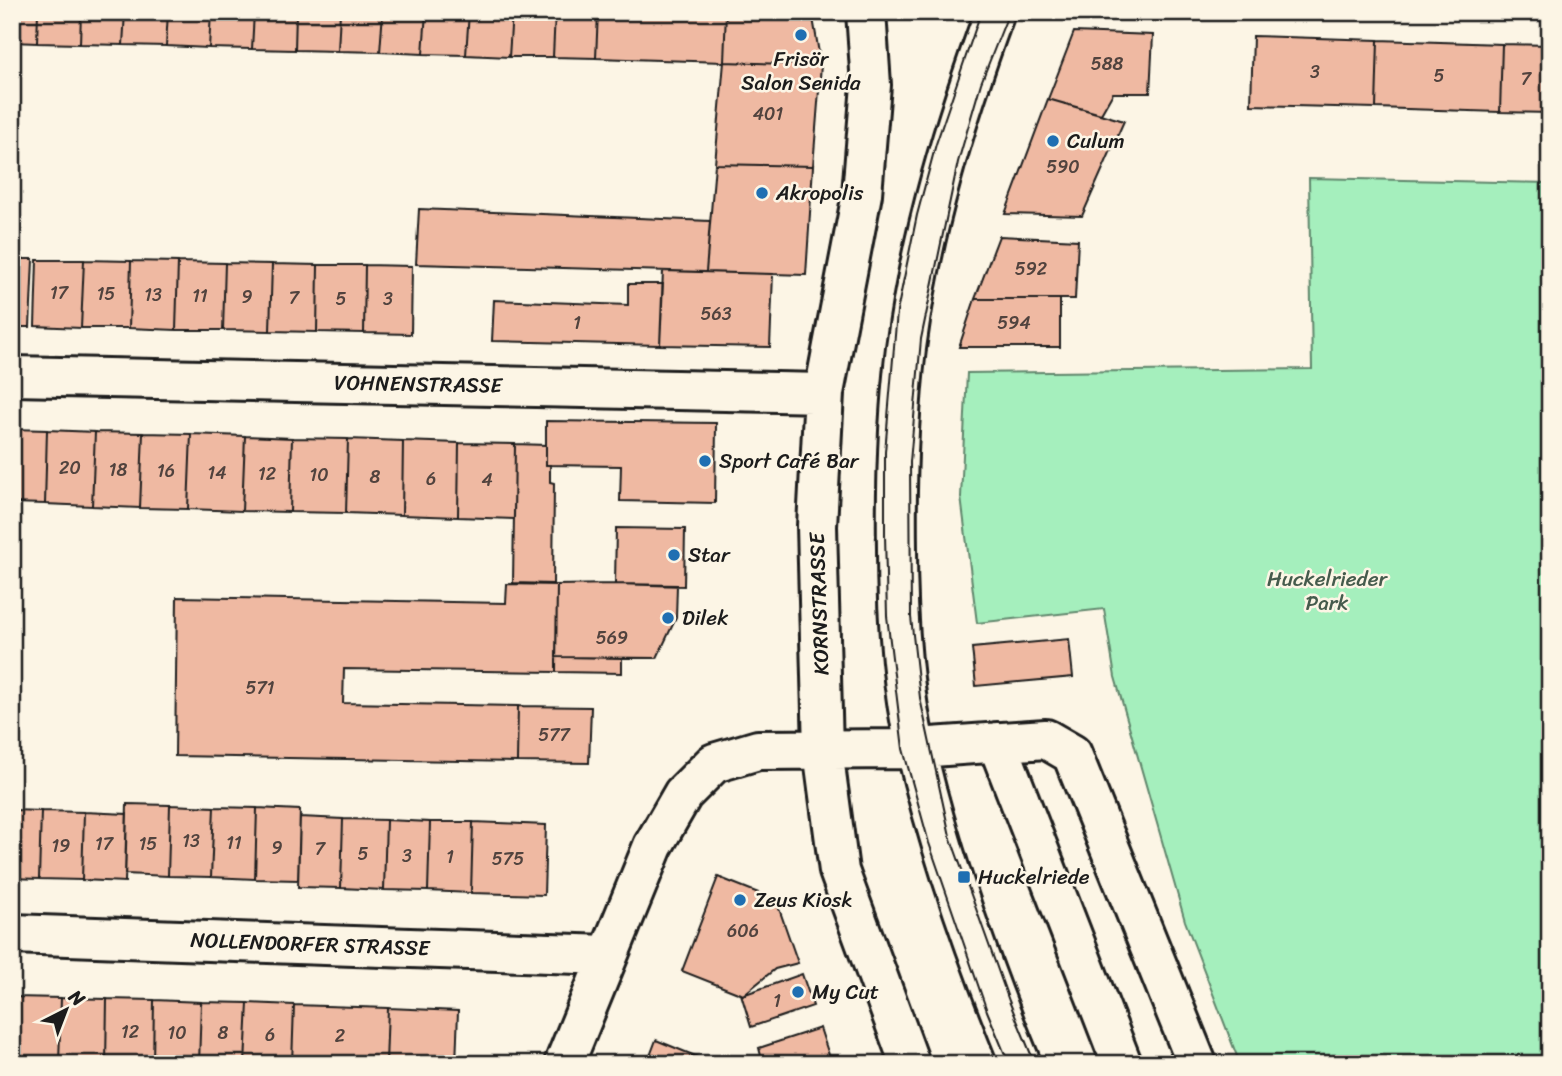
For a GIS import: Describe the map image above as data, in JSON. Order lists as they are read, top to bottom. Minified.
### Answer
{"streets":{"street":["VOHNENSTRASSE","KORNSTRASSE","NOLLENDORFER STRASSE"]},"crossings":[["VOHNENSTRASSE","KORNSTRASSE"]],"parks":["Huckelrieder Park"],"places":{"other":["Frisör Salon Senida","Culum","Akropolis","Sport Café Bar","Star","Dilek","Zeus Kiosk","My Cut"],"transit":["Huckelriede"]},"house_numbers":["588","3","5","7","401","590","592","17","15","13","11","9","7","5","3","563","1","594","20","18","16","14","12","10","8","6","4","569","571","577","13","11","17","15","19","9","7","5","3","1","575","606","1","12","10","8","6","2"],"north":"top right"}
